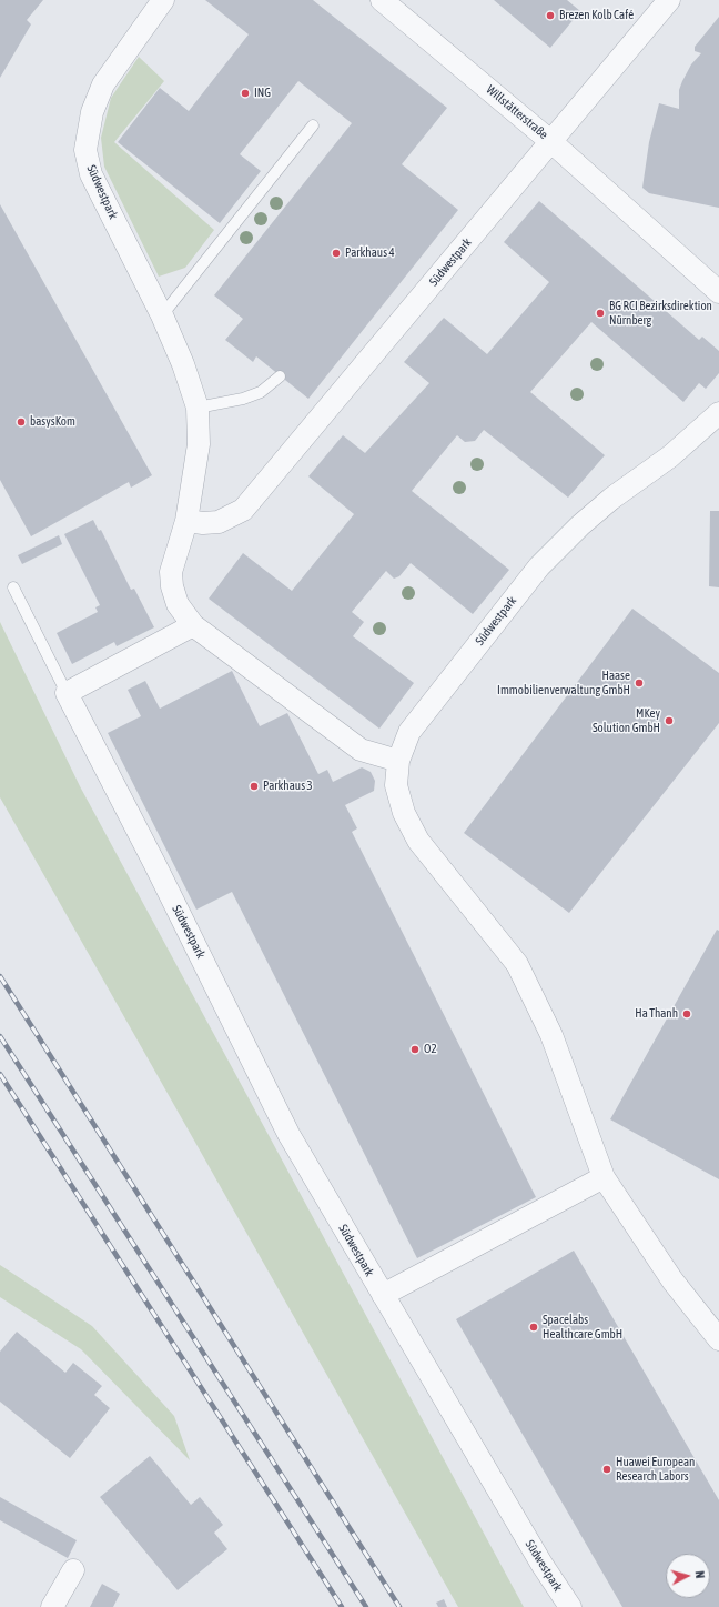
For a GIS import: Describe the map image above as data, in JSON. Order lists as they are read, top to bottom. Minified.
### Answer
{"streets":{"street":["Willstätterstraße","Südwestpark"]},"crossings":[["Willstätterstraße","Südwestpark"]],"places":["Brezen Kolb Café","ING","Parkhaus 4","BG RCI Bezirksdirektion Nürnberg","basysKom","Haase Immobilienverwaltung GmbH","MKey Solution GmbH","Parkhaus 3","Ha Thanh","O2","Spacelabs Healthcare GmbH","Huawei European Research Labors"],"north":"right"}
